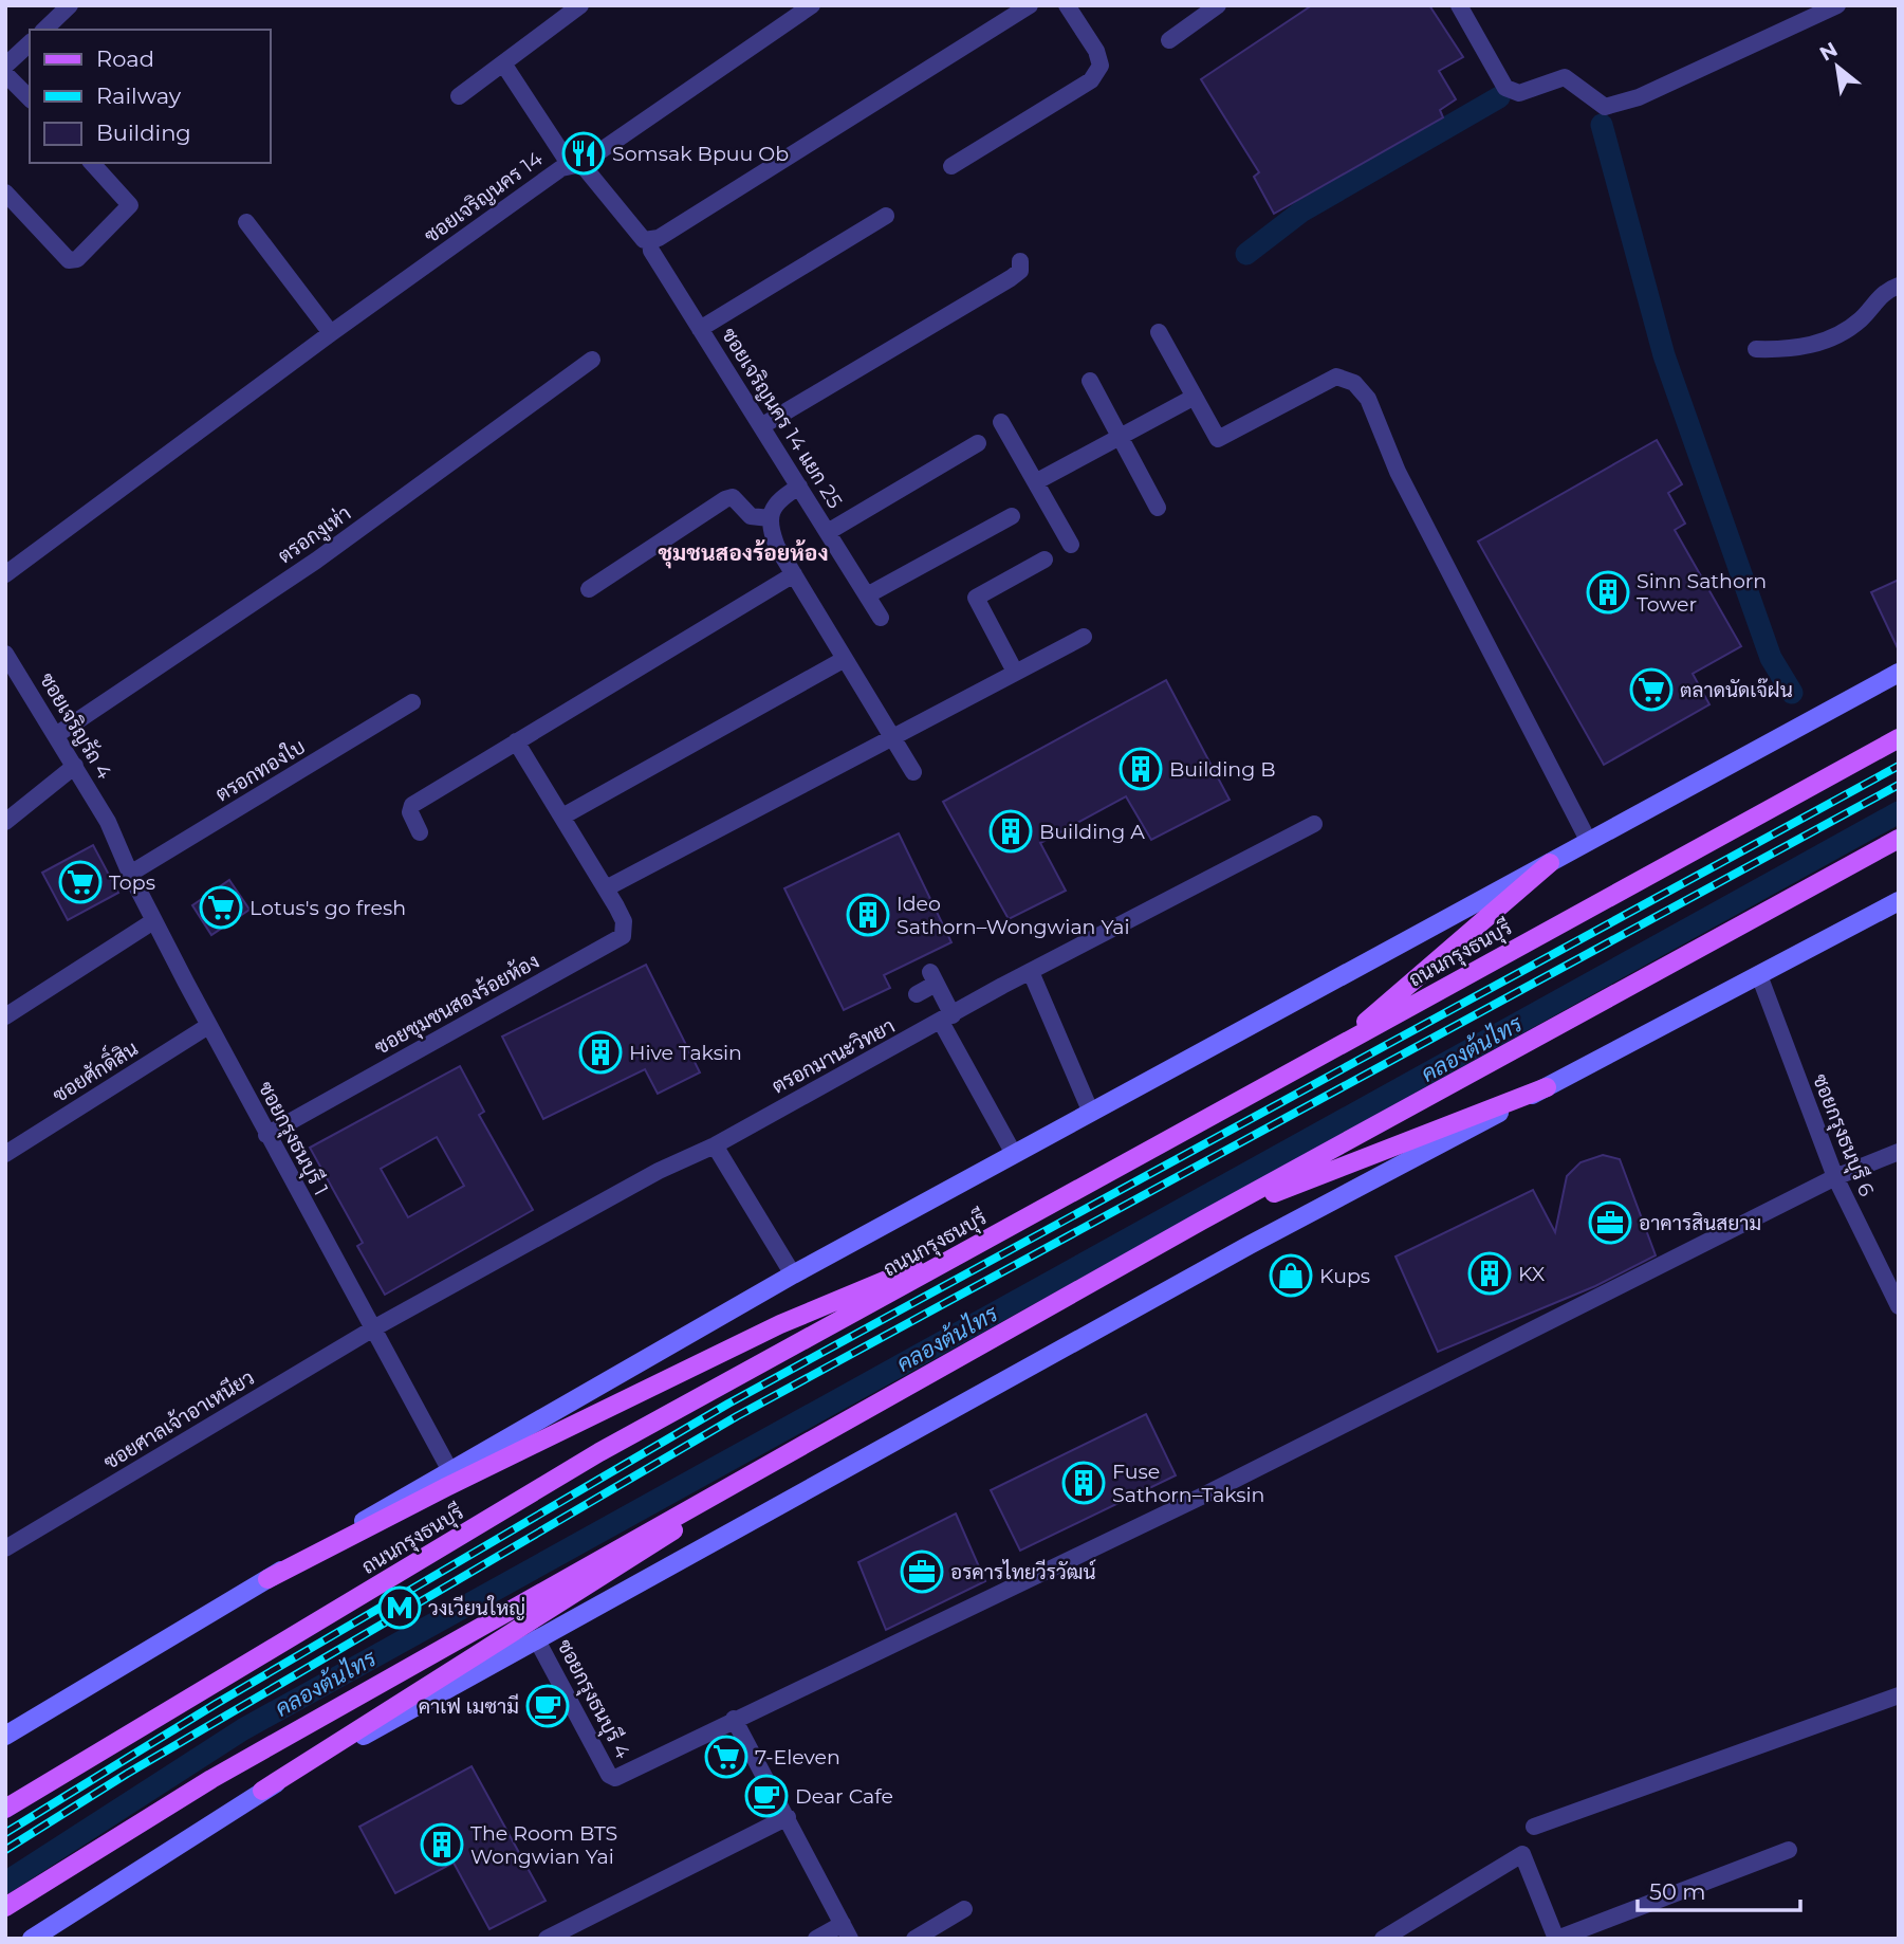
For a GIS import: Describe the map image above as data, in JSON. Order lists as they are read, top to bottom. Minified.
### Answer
{"streets":{"main road":["ถนนกรุงธนบุรี"],"street":["ซอยเจริญนคร 14","ซอยเจริญนคร 14 แยก 25","ตรอกงูเห่า","ซอยเจริญรัถ 4","ตรอกทองใบ","ซอยชุมชนสองร้อยห้อง","ตรอกมานะวิทยา","ซอยศักดิ์สิน","ซอยกรุงธนบุรี 6","ซอยกรุงธนบุรี 1","ซอยศาลเจ้าอาเหนียว","ซอยกรุงธนบุรี 4"]},"crossings":[["ตรอกงูเห่า","ซอยเจริญรัถ 4"],["ซอยเจริญรัถ 4","ซอยกรุงธนบุรี 1"],["ตรอกทองใบ","ซอยกรุงธนบุรี 1"],["ถนนกรุงธนบุรี","ซอยกรุงธนบุรี 1"],["ซอยชุมชนสองร้อยห้อง","ซอยกรุงธนบุรี 1"],["ตรอกมานะวิทยา","ซอยกรุงธนบุรี 1"],["ตรอกมานะวิทยา","ซอยศาลเจ้าอาเหนียว"],["ซอยศักดิ์สิน","ซอยกรุงธนบุรี 1"],["ซอยกรุงธนบุรี 1","ซอยศาลเจ้าอาเหนียว"]],"districts":["ชุมชนสองร้อยห้อง"],"water":["คลองต้นไทร"],"places":{"restaurant":["Somsak Bpuu Ob"],"building":["Sinn Sathorn Tower","Building B","Building A","Ideo Sathorn–Wongwian Yai","Hive Taksin","KX","Fuse Sathorn–Taksin","The Room BTS Wongwian Yai"],"supermarket":["ตลาดนัดเจ๊ฝน","Tops","Lotus's go fresh","7-Eleven"],"office":["อาคารสินสยาม","อรคารไทยวีรวัฒน์"],"shop":["Kups"],"metro station":["วงเวียนใหญ่"],"cafe":["คาเฟ เมซามี","Dear Cafe"]},"legend":["Road","Railway","Building"],"scale_bar":"50 m","north":"top left"}
